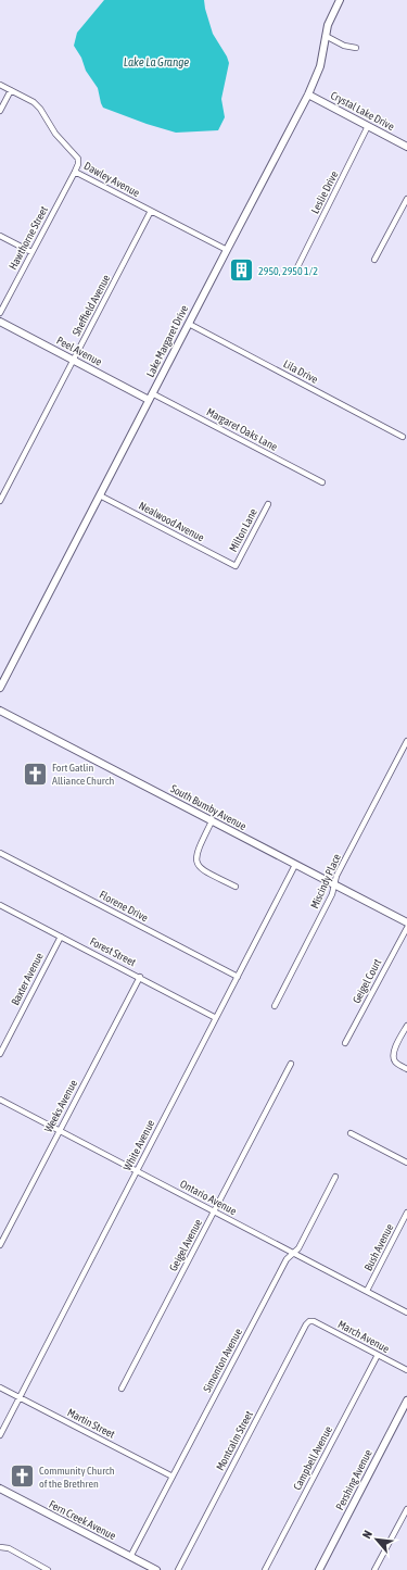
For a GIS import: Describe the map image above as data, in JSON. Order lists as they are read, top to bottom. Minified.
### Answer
{"streets":{"street":["Crystal Lake Drive","Dawley Avenue","Leslie Drive","Hawthorne Street","Sheffield Avenue","Lake Margaret Drive","Peel Avenue","Lila Drive","Margaret Oaks Lane","Nealwood Avenue","Milton Lane","South Bumby Avenue","Miscindy Place","Florene Drive","Forest Street","Baxter Avenue","Geigel Court","Weeks Avenue","White Avenue","Ontario Avenue","Geigel Avenue","Bush Avenue","March Avenue","Simonton Avenue","Martin Street","Montcalm Street","Campbell Avenue","Pershing Avenue","Fern Creek Avenue"]},"crossings":[["Crystal Lake Drive","Leslie Drive"],["Crystal Lake Drive","Lake Margaret Drive"],["Dawley Avenue","Hawthorne Street"],["Dawley Avenue","Sheffield Avenue"],["Dawley Avenue","Lake Margaret Drive"],["Sheffield Avenue","Peel Avenue"],["Lake Margaret Drive","Peel Avenue"],["Lake Margaret Drive","Lila Drive"],["Lake Margaret Drive","Margaret Oaks Lane"],["Lake Margaret Drive","Nealwood Avenue"],["Nealwood Avenue","Milton Lane"],["South Bumby Avenue","Miscindy Place"],["South Bumby Avenue","White Avenue"],["Florene Drive","White Avenue"],["Forest Street","Baxter Avenue"],["Forest Street","Weeks Avenue"],["Forest Street","White Avenue"],["Weeks Avenue","Ontario Avenue"],["White Avenue","Ontario Avenue"],["White Avenue","Martin Street"],["Ontario Avenue","Geigel Avenue"],["Ontario Avenue","Bush Avenue"],["Ontario Avenue","Simonton Avenue"],["March Avenue","Montcalm Street"],["March Avenue","Campbell Avenue"],["Simonton Avenue","Martin Street"],["Simonton Avenue","Fern Creek Avenue"]],"water":["Lake La Grange"],"places":{"building":["2950, 2950 1/2"],"church":["Fort Gatlin Alliance Church","Community Church of the Brethren"]},"north":"top left"}
